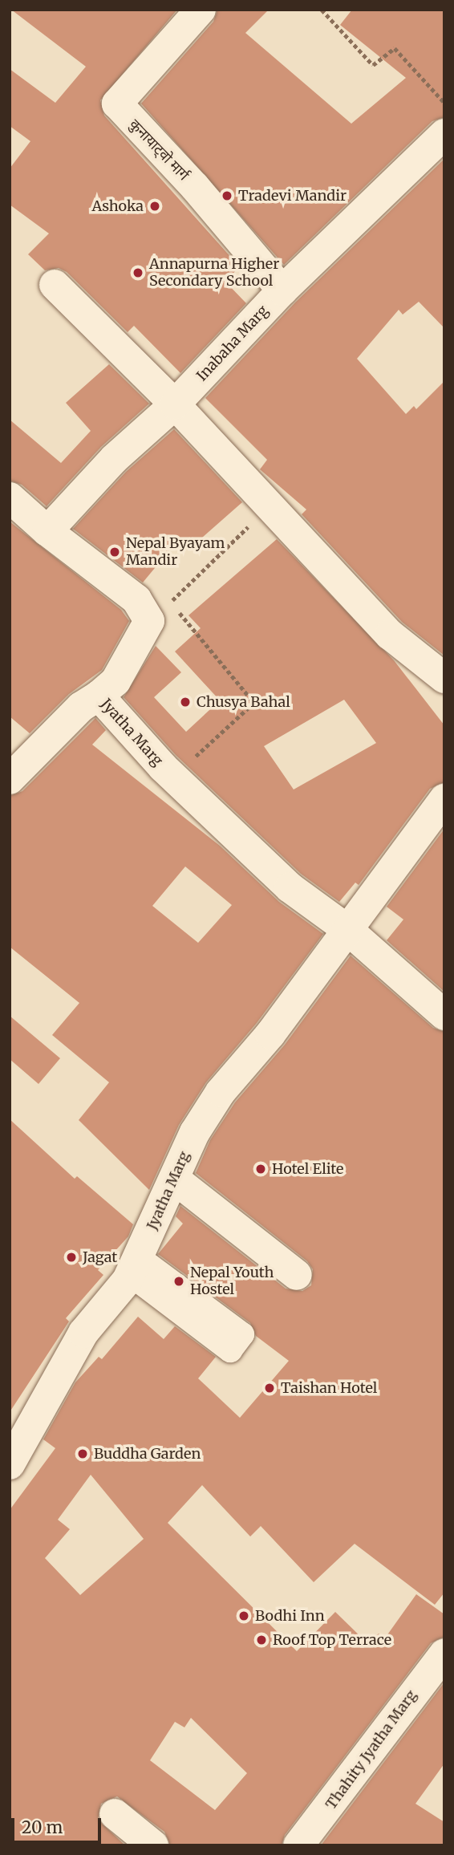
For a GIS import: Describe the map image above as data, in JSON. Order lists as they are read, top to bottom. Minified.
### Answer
{"streets":{"street":["कुनायाट्वो मार्ग","Inabaha Marg","Jyatha Marg","Thahity Jyatha Marg"]},"crossings":[["कुनायाट्वो मार्ग","Inabaha Marg"],["Inabaha Marg","Jyatha Marg"]],"places":["Tradevi Mandir","Ashoka","Annapurna Higher Secondary School","Nepal Byayam Mandir","Chusya Bahal","Hotel Elite","Jagat","Nepal Youth Hostel","Taishan Hotel","Buddha Garden","Bodhi Inn","Roof Top Terrace"],"scale_bar":"20 m"}
